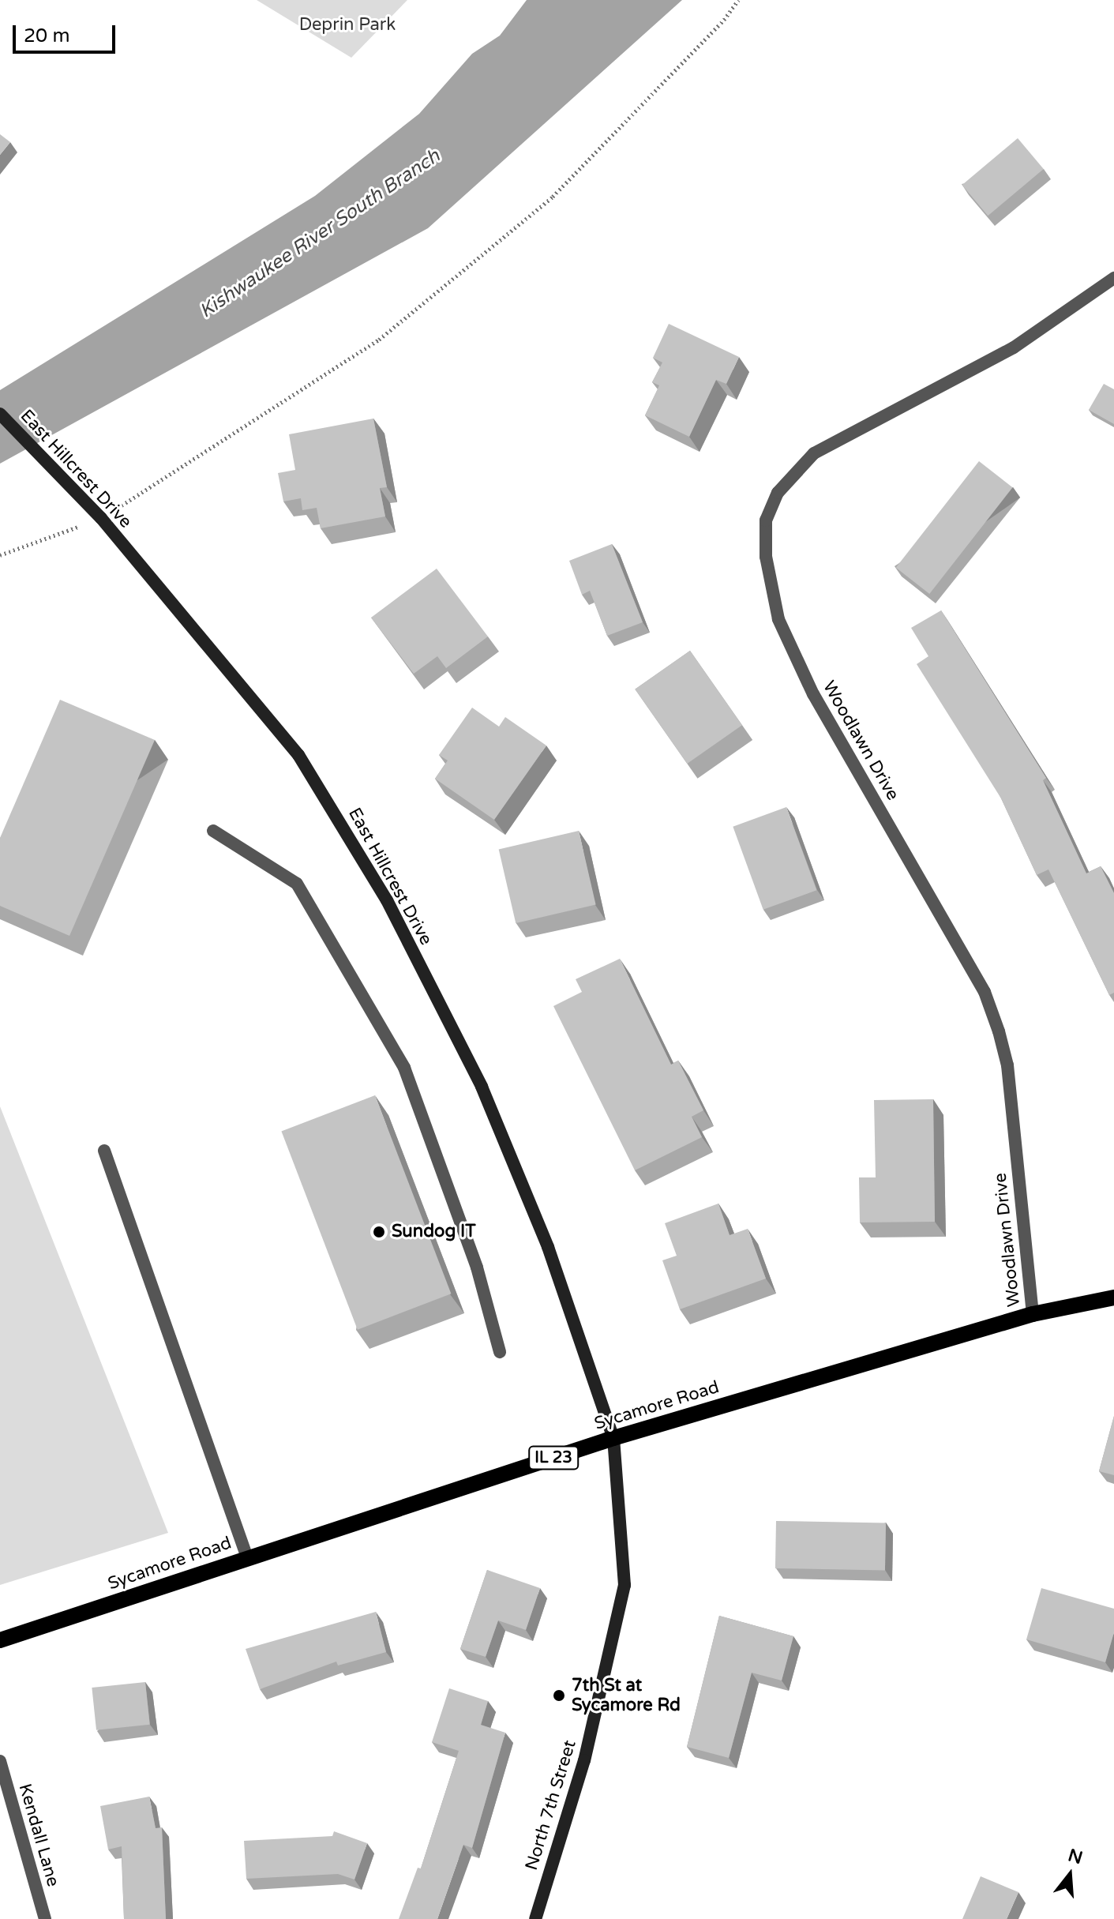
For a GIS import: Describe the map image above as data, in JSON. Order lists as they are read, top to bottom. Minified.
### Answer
{"streets":{"main road":["Sycamore Road","IL 23"],"street":["East Hillcrest Drive","Woodlawn Drive","North 7th Street","Kendall Lane"]},"crossings":[["East Hillcrest Drive","Sycamore Road"],["East Hillcrest Drive","North 7th Street"],["Woodlawn Drive","Sycamore Road"],["Sycamore Road","North 7th Street"]],"water":["Kishwaukee River South Branch"],"parks":["Deprin Park"],"places":["Sundog IT","7th St at Sycamore Rd"],"scale_bar":"20 m","north":"top"}
